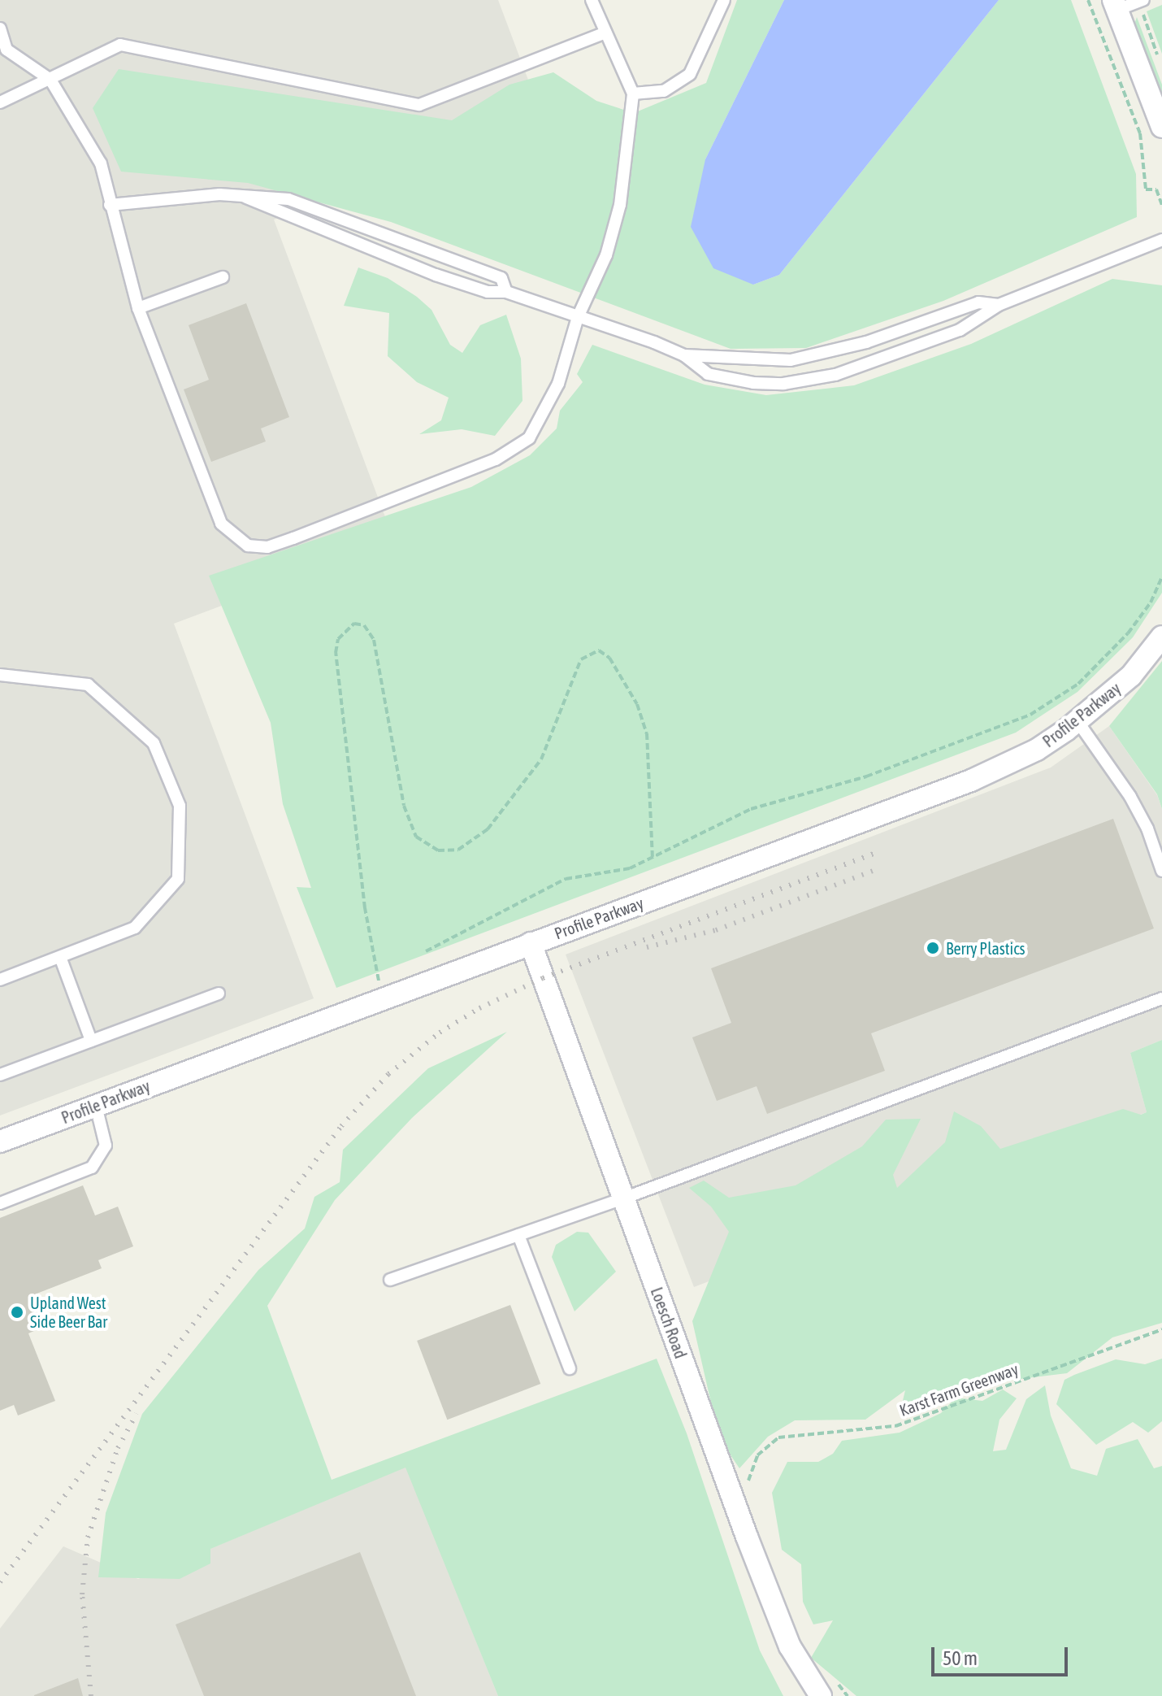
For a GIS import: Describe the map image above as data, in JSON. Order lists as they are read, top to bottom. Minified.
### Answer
{"streets":{"street":["Profile Parkway","Loesch Road"],"path":["Karst Farm Greenway"]},"crossings":[["Profile Parkway","Loesch Road"]],"places":["Berry Plastics","Upland West Side Beer Bar"],"scale_bar":"50 m"}
